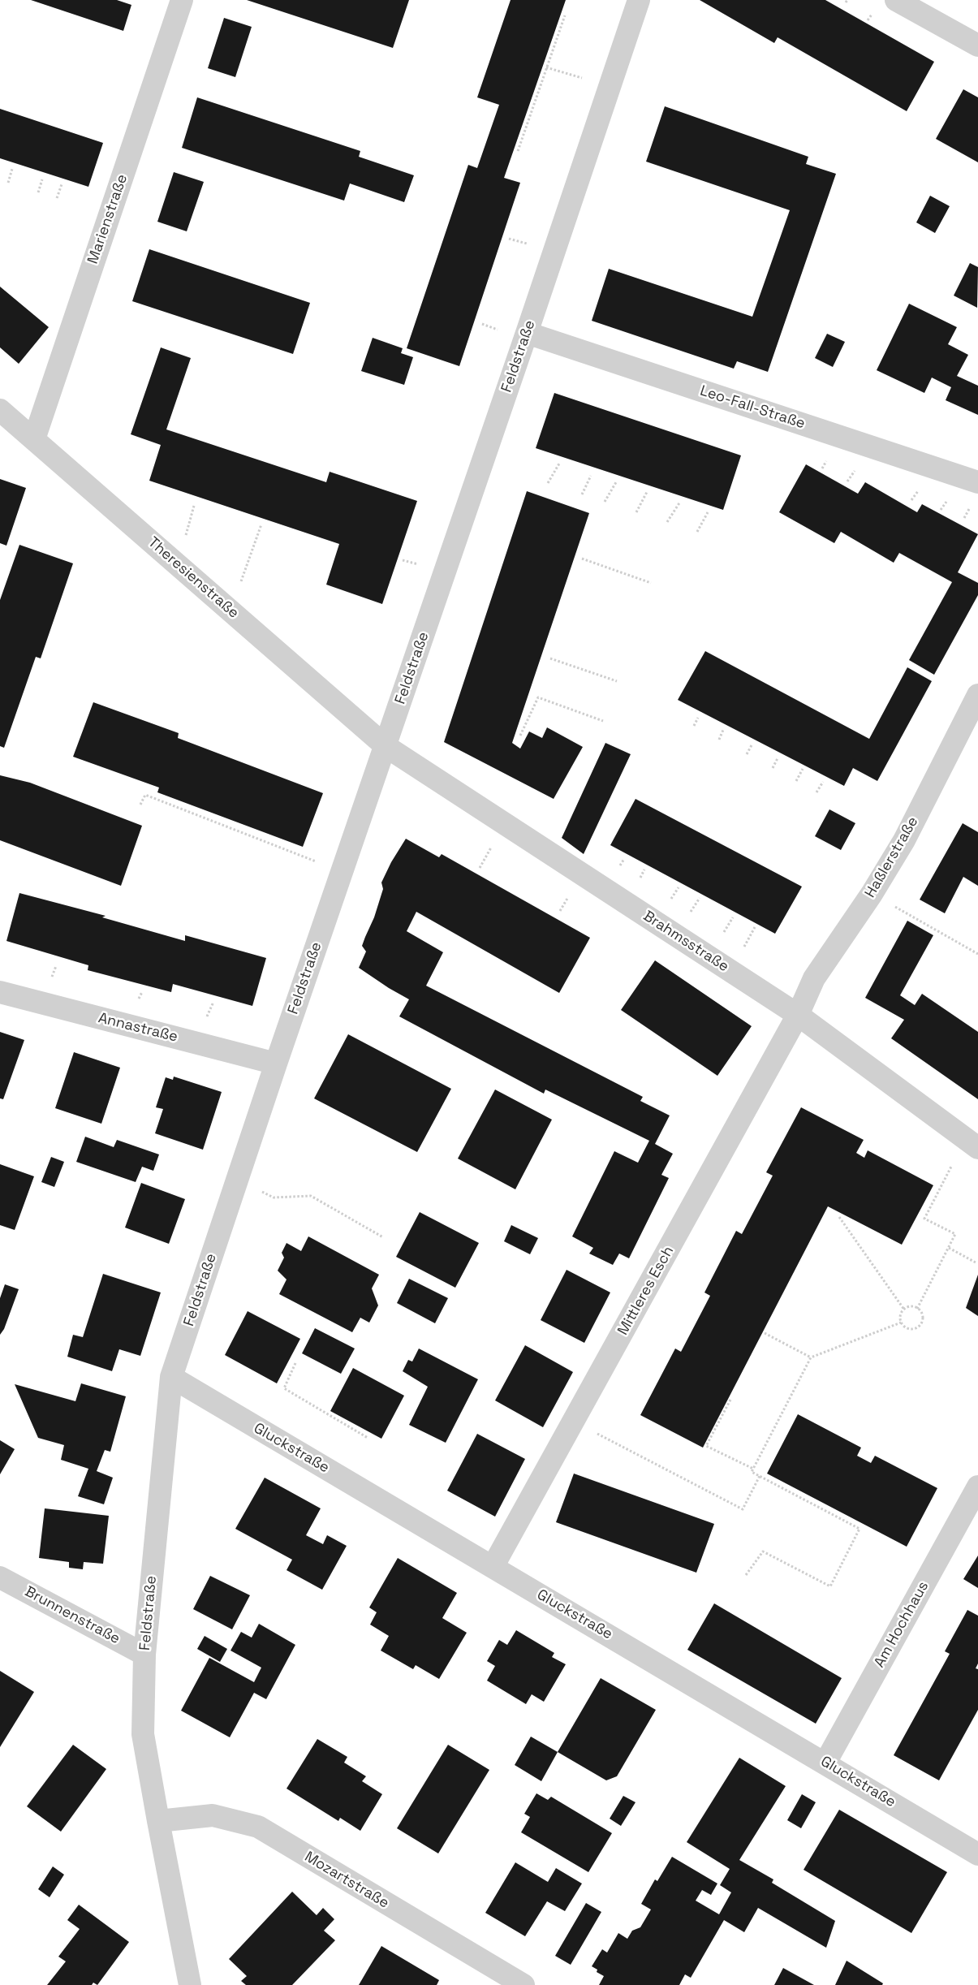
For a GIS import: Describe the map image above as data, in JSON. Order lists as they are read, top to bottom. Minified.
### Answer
{"streets":{"street":["Marienstraße","Feldstraße","Leo-Fall-Straße","Theresienstraße","Haßlerstraße","Brahmsstraße","Annastraße","Mittleres Esch","Gluckstraße","Brunnenstraße","Am Hochhaus","Mozartstraße"]},"crossings":[["Marienstraße","Theresienstraße"],["Feldstraße","Leo-Fall-Straße"],["Feldstraße","Theresienstraße"],["Feldstraße","Brahmsstraße"],["Feldstraße","Annastraße"],["Feldstraße","Gluckstraße"],["Feldstraße","Brunnenstraße"],["Feldstraße","Mozartstraße"],["Theresienstraße","Brahmsstraße"],["Haßlerstraße","Brahmsstraße"],["Haßlerstraße","Mittleres Esch"],["Brahmsstraße","Mittleres Esch"],["Mittleres Esch","Gluckstraße"],["Gluckstraße","Am Hochhaus"]]}
